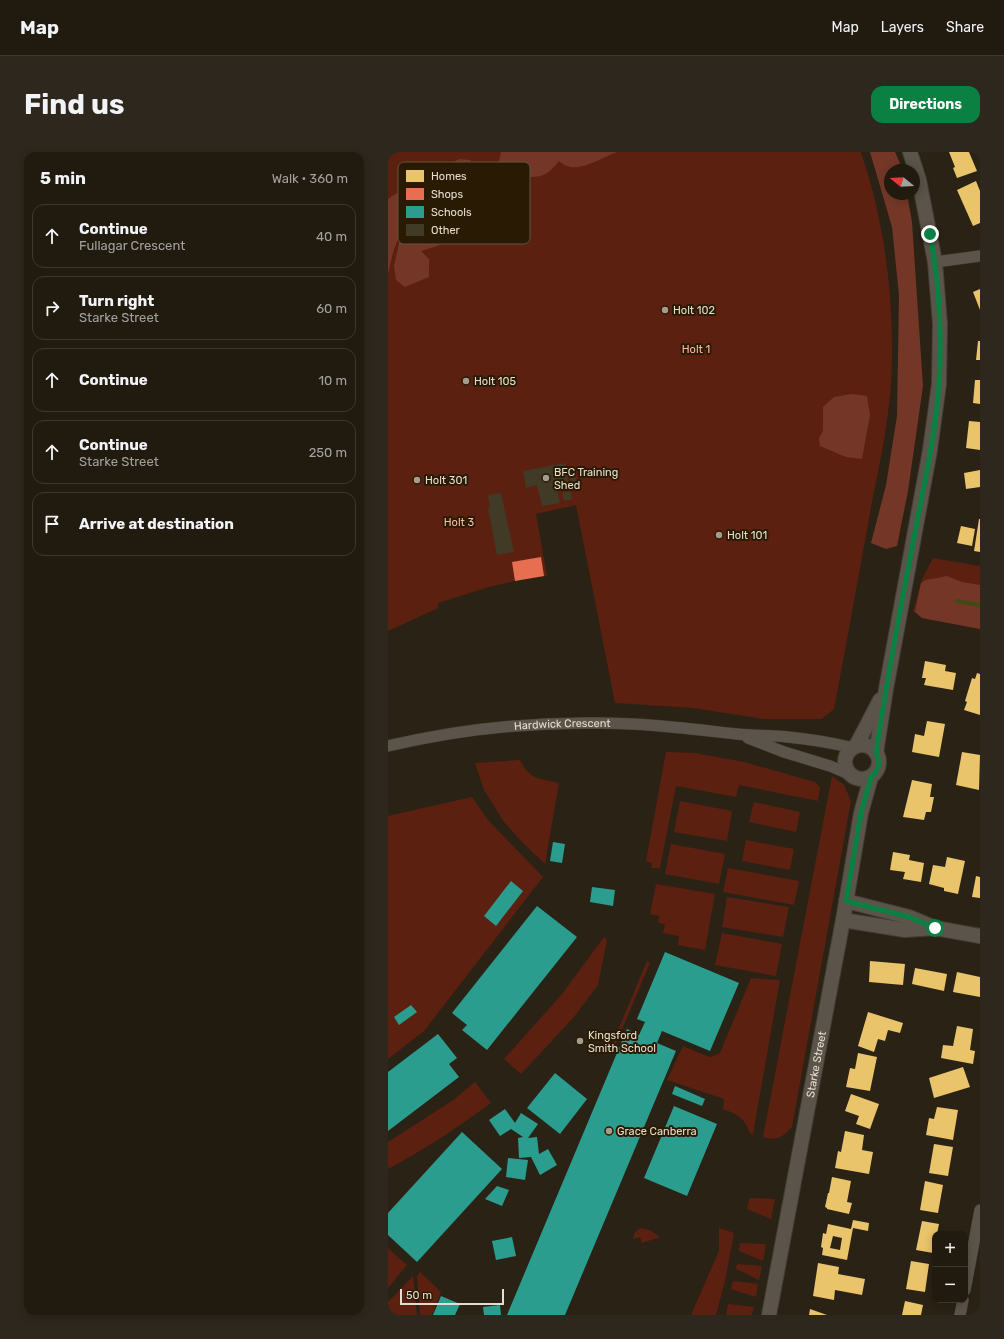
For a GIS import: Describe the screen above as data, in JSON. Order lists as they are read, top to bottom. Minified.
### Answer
{"streets":{"street":["Hardwick Crescent","Starke Street"]},"crossings":[["Hardwick Crescent","Starke Street"]],"parks":["Holt 1","Holt 3"],"places":["Holt 102","Holt 105","BFC Training Shed","Holt 301","Holt 101","Kingsford Smith School","Grace Canberra"],"legend":["Homes","Shops","Schools","Other"],"scale_bar":"50 m","north":"left","page":{"header":"Map","nav":["Map","Layers","Share"],"buttons":"Directions","title":"Find us","heading":["5 min","Walk · 360 m"],"list":[["Continue","Fullagar Crescent","40 m"],["Turn right","Starke Street","60 m"],["Continue","10 m"],["Continue","Starke Street","250 m"],"Arrive at destination"],"map_buttons":["+","−"],"scale":"50 m"}}
